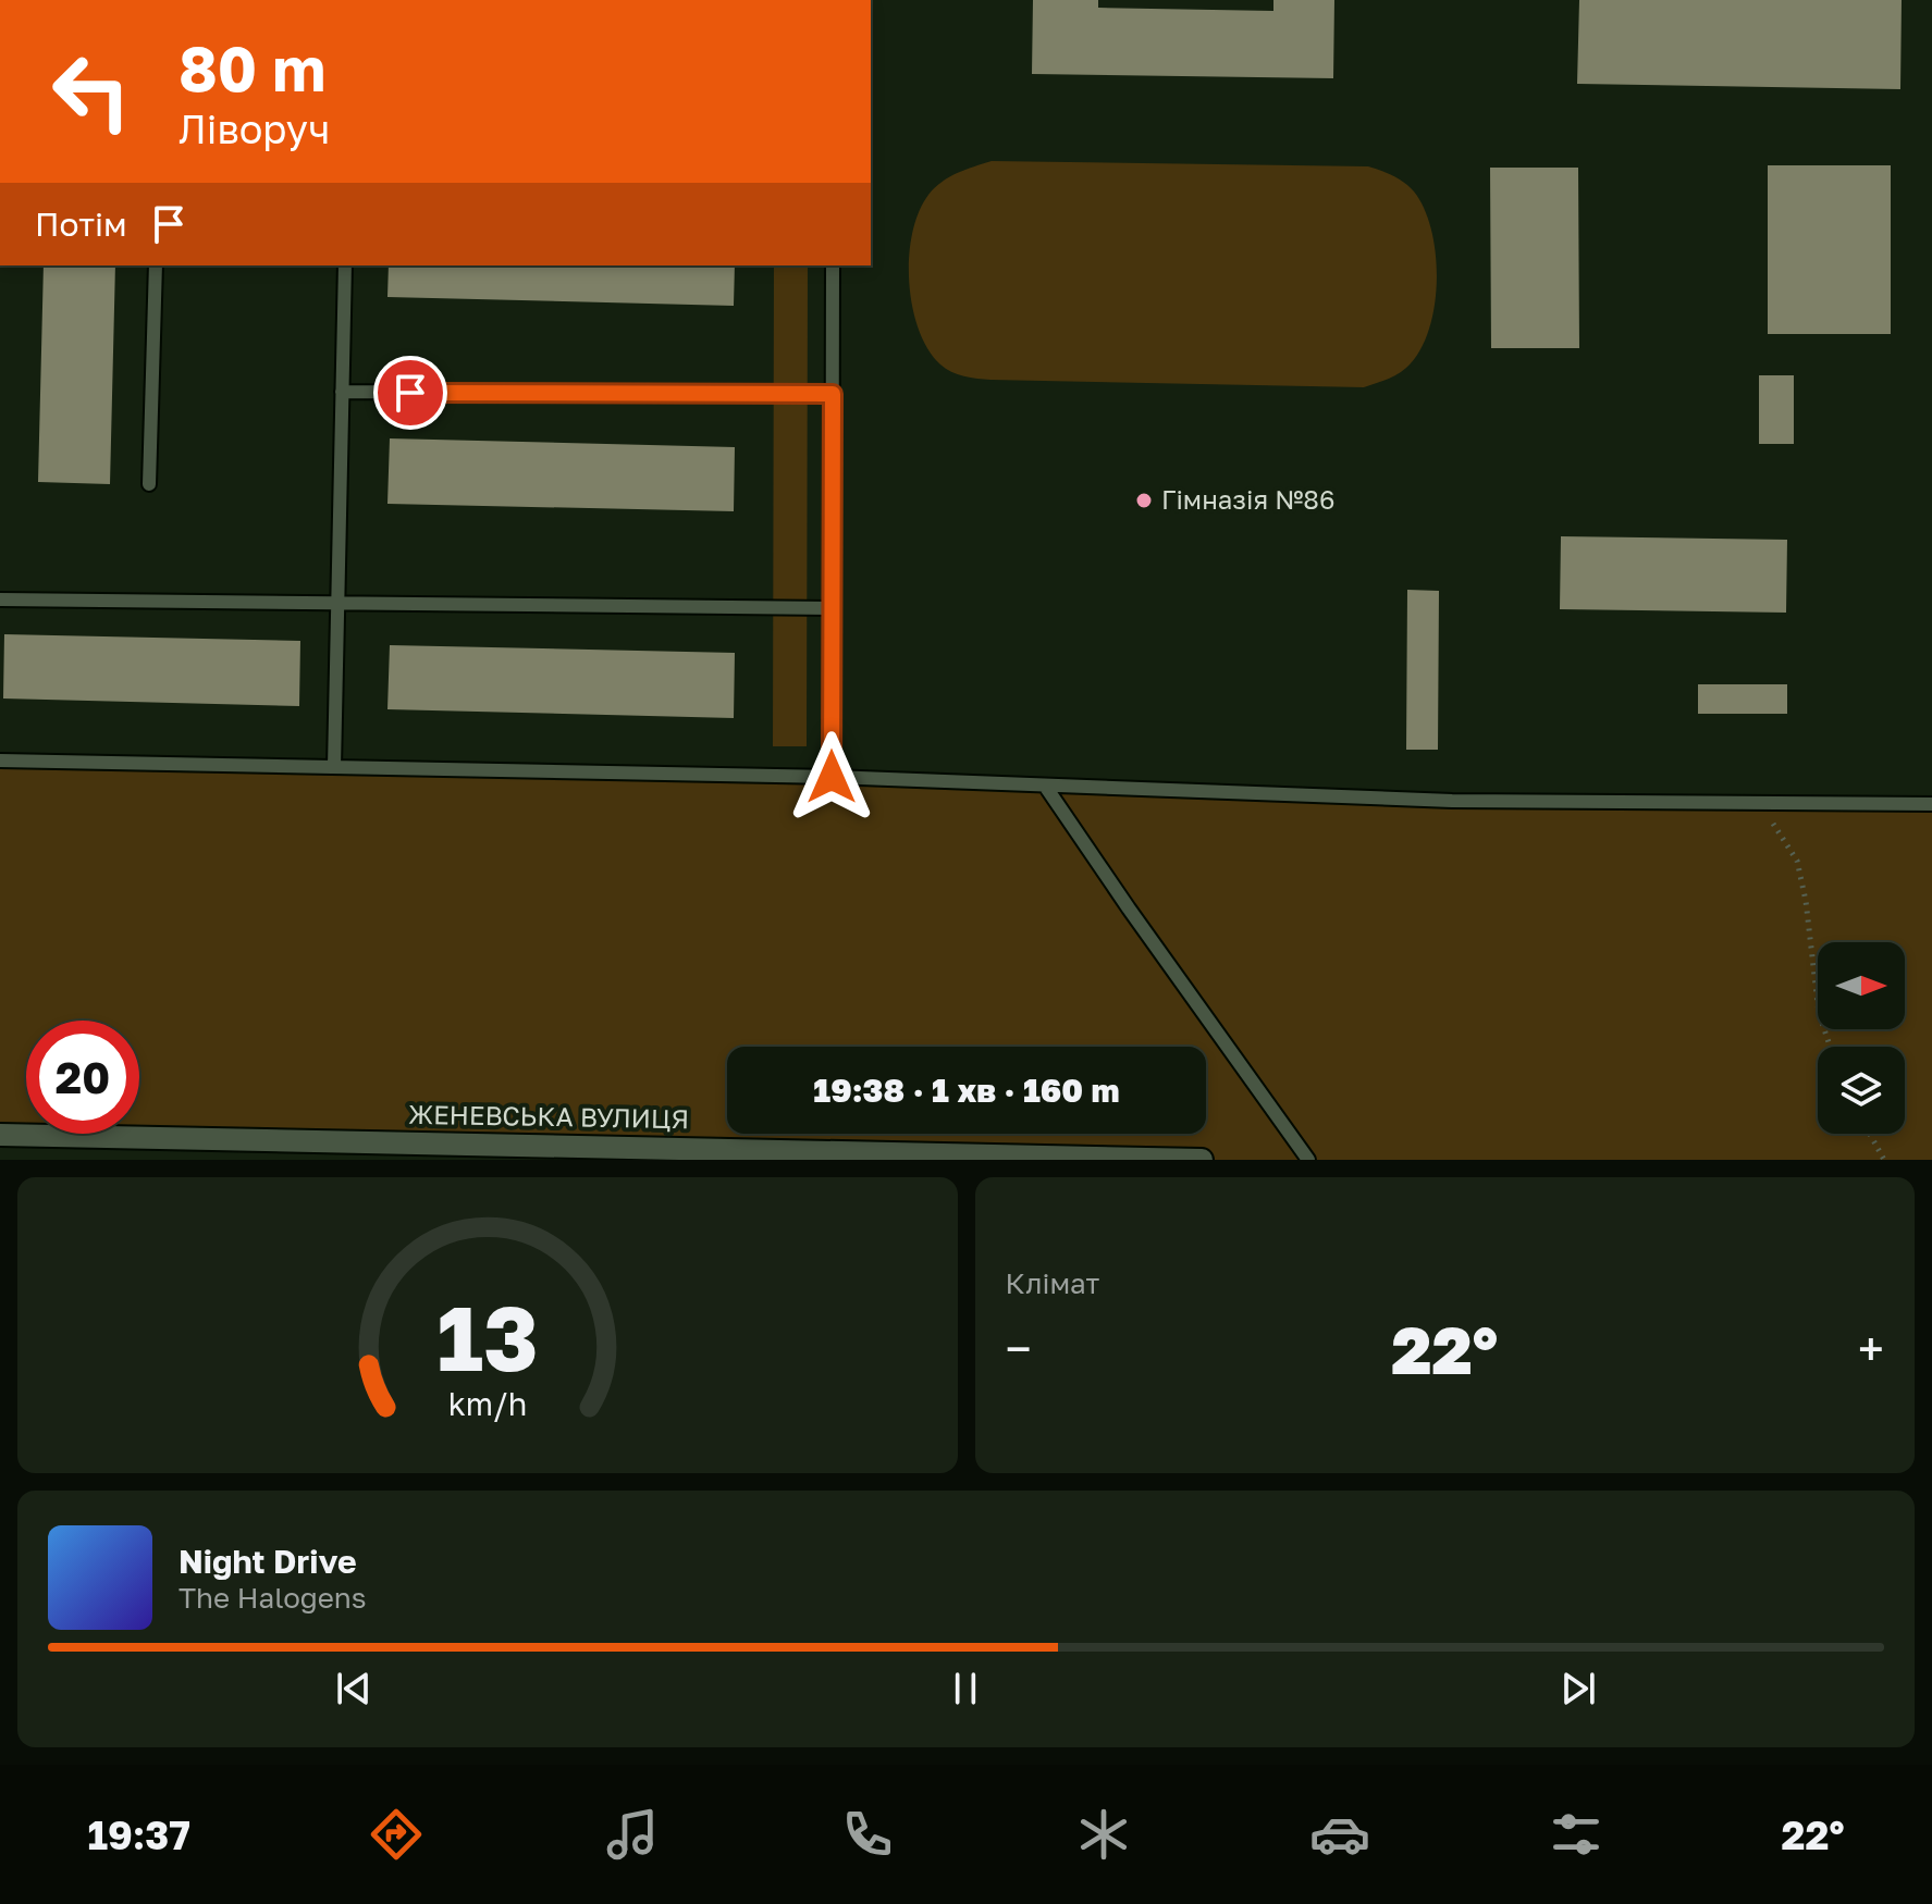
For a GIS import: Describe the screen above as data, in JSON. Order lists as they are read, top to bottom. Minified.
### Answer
{"streets":{"street":["ЖЕНЕВСЬКА ВУЛИЦЯ"]},"places":["Гімназія №86"],"north":"right","page":{"turn":["80 m","Ліворуч"],"then":"Потім","limit":"20","trip":"19:38 · 1 хв · 160 m","tile":"Клімат","heat":["−","22°","+"],"song":["Night Drive","The Halogens"],"tabs":["19:37","22°"],"gauge":["13","km/h"]}}
